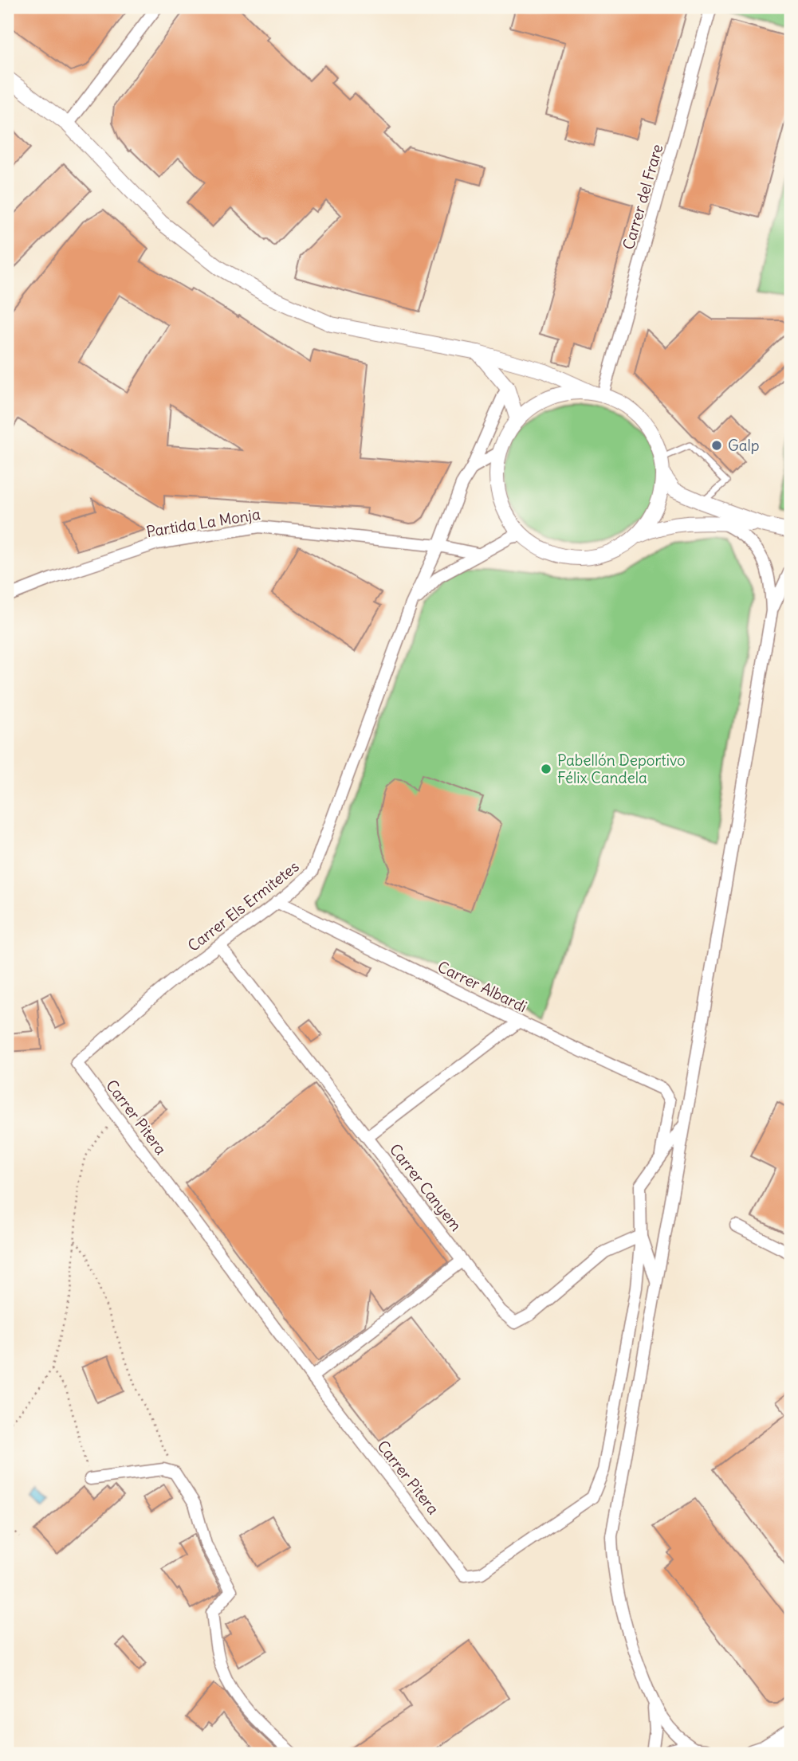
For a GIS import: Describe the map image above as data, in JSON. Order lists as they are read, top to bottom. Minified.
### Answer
{"streets":{"street":["Carrer del Frare","Partida La Monja","Carrer Els Ermitetes","Carrer Albardi","Carrer Pitera","Carrer Canyem"]},"crossings":[["Carrer del Frare","Carrer Els Ermitetes"],["Partida La Monja","Carrer Els Ermitetes"],["Carrer Els Ermitetes","Carrer Albardi"],["Carrer Els Ermitetes","Carrer Pitera"],["Carrer Els Ermitetes","Carrer Canyem"],["Carrer Pitera","Carrer Canyem"]],"places":["Galp","Pabellón Deportivo Félix Candela"]}
